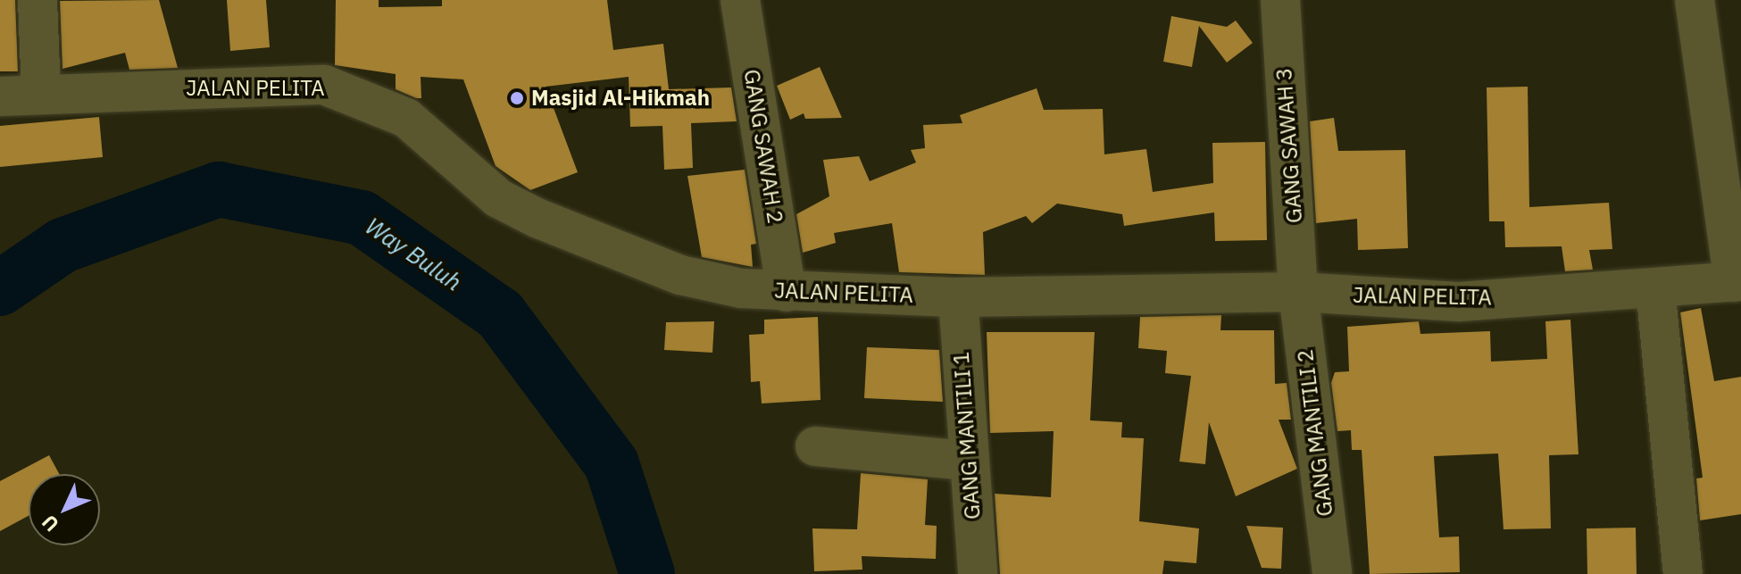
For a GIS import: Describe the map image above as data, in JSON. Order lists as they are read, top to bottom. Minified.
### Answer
{"streets":{"street":["JALAN PELITA","GANG SAWAH 3","GANG SAWAH 2","GANG MANTILI 2","GANG MANTILI 1"]},"crossings":[["JALAN PELITA","GANG SAWAH 3"],["JALAN PELITA","GANG SAWAH 2"],["JALAN PELITA","GANG MANTILI 2"],["JALAN PELITA","GANG MANTILI 1"],["GANG SAWAH 3","GANG MANTILI 2"]],"water":["Way Buluh"],"places":["Masjid Al-Hikmah"],"north":"bottom left"}
